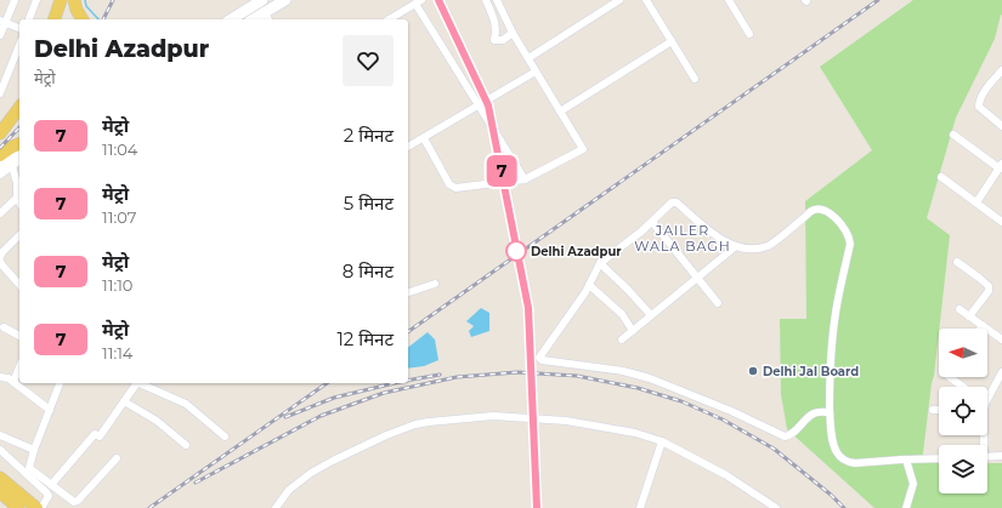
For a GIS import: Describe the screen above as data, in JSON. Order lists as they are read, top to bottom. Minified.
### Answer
{"districts":["JAILER WALA BAGH"],"places":["Delhi Azadpur","Delhi Jal Board"],"lines":["metro line 7"],"north":"left","page":{"on_map":"7","heading":["Delhi Azadpur","मेट्रो"],"list":[{"mark":"7","name":"मेट्रो","note":"11:04","value":"2 मिनट"},{"mark":"7","name":"मेट्रो","note":"11:07","value":"5 मिनट"},{"mark":"7","name":"मेट्रो","note":"11:10","value":"8 मिनट"},{"mark":"7","name":"मेट्रो","note":"11:14","value":"12 मिनट"}]}}
